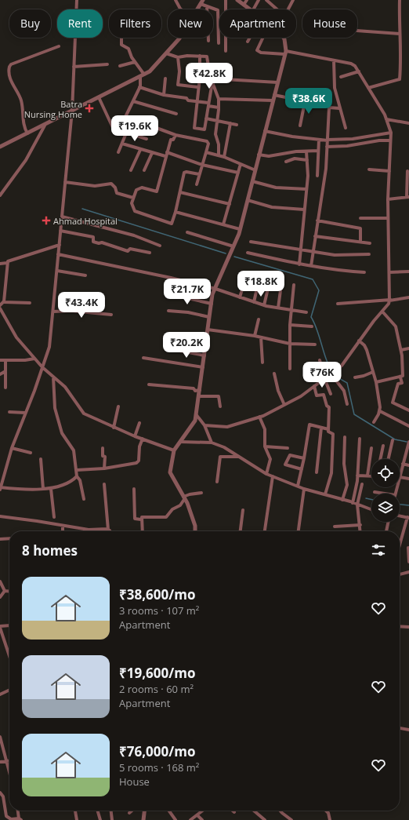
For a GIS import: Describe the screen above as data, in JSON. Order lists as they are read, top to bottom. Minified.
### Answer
{"places":{"health":["Batra Nursing Home","Ahmad Hospital"]},"page":{"chip":["Buy","Rent","Filters","New","Apartment","House"],"price":["₹42.8K","₹38.6K","₹19.6K","₹18.8K","₹21.7K","₹43.4K","₹20.2K","₹76K"],"heading":"8 homes","list":[{"name":"₹38,600/mo","note":"3 rooms · 107 m² · Apartment"},{"name":"₹19,600/mo","note":"2 rooms · 60 m² · Apartment"},{"name":"₹76,000/mo","note":"5 rooms · 168 m² · House"}]}}
